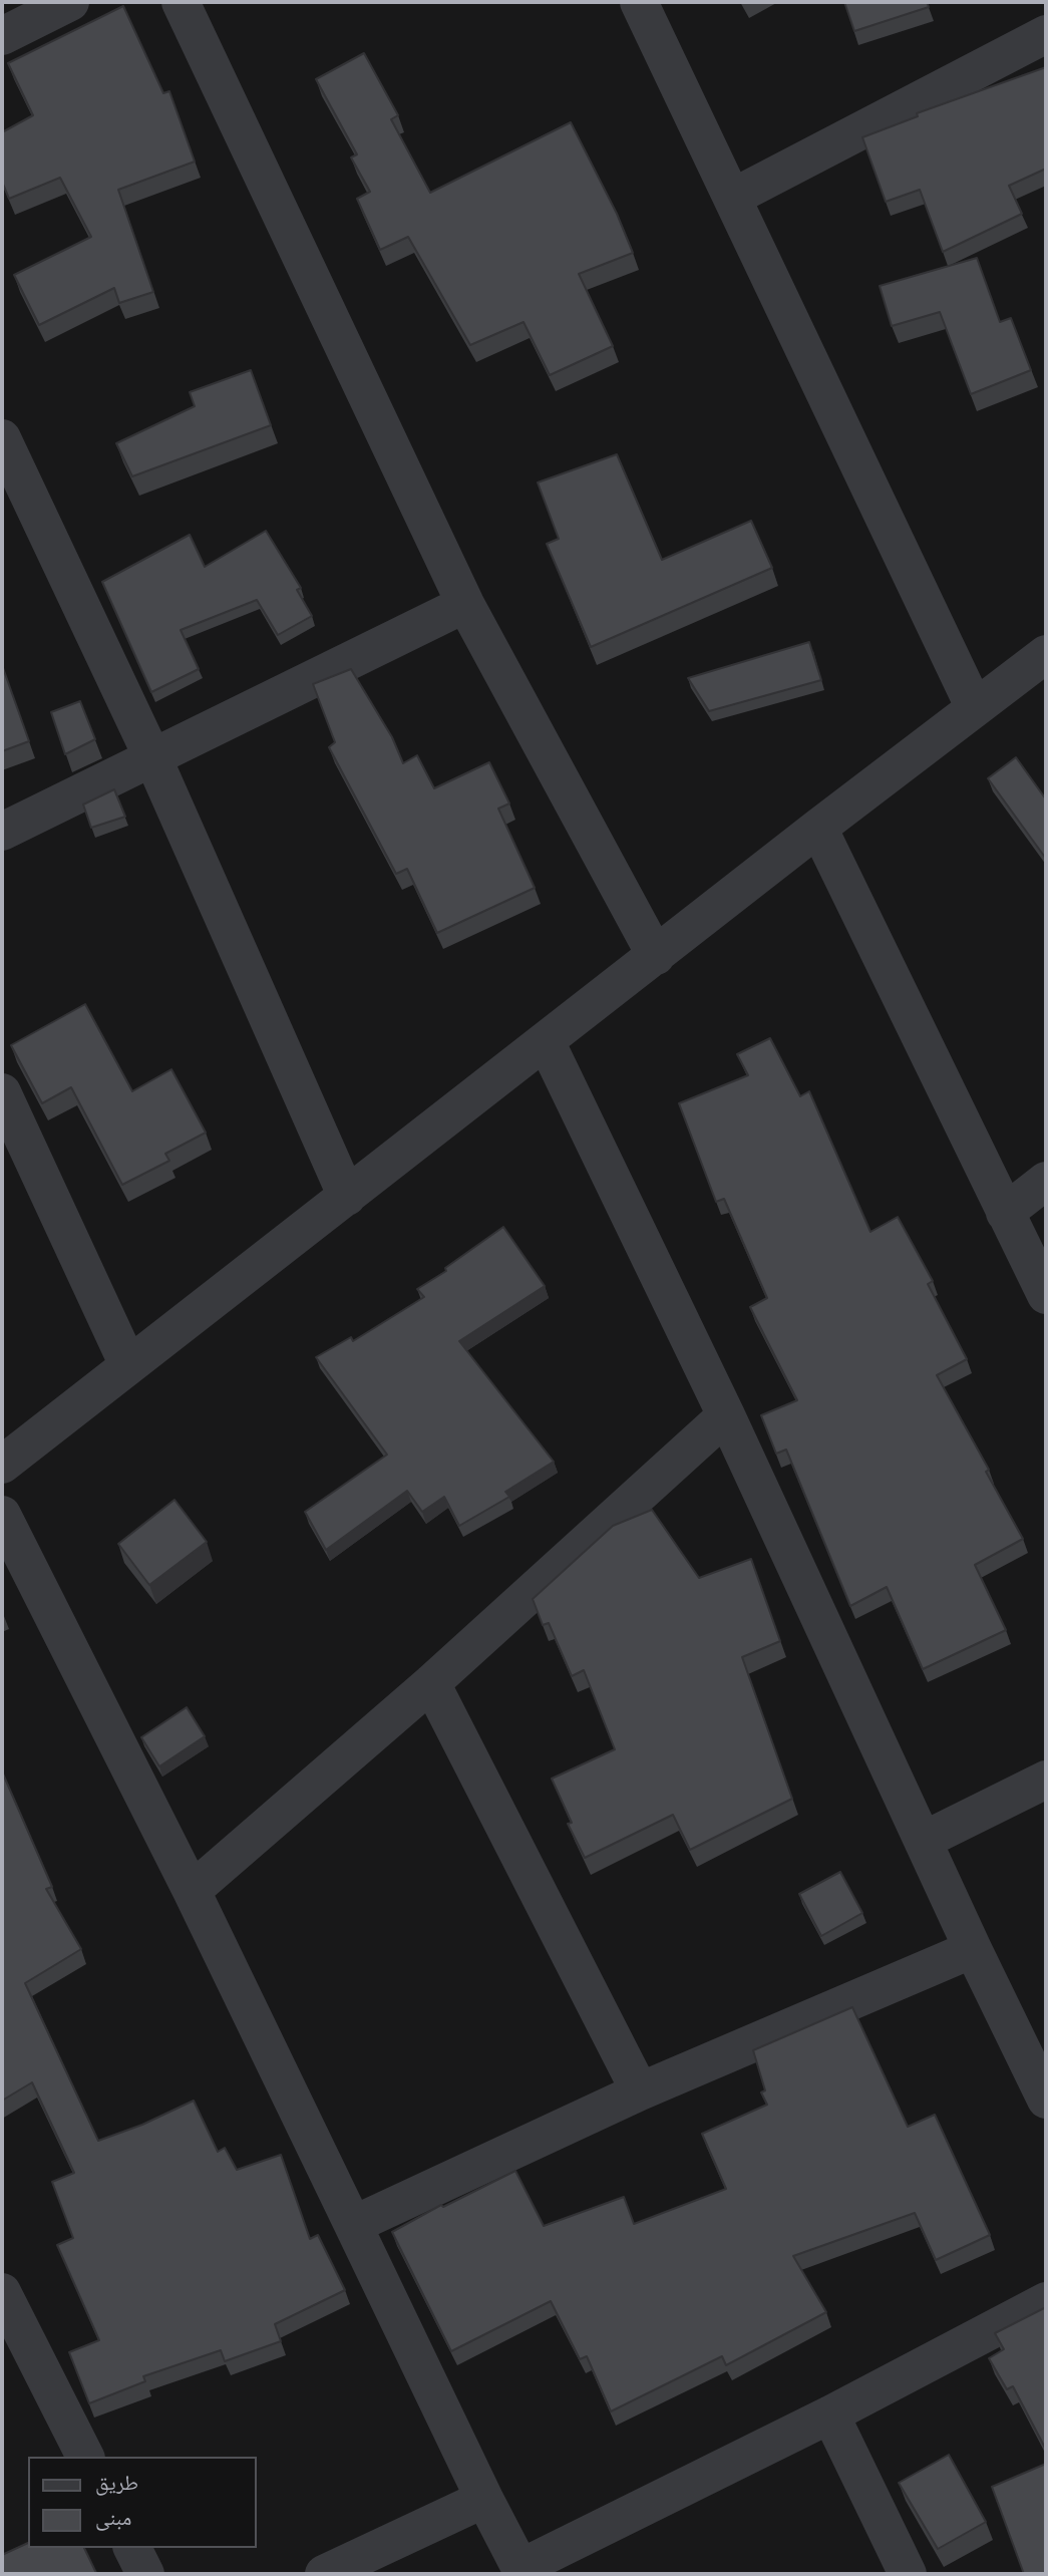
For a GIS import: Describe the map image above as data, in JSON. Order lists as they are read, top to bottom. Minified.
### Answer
{"legend":["طريق","مبنى"]}
